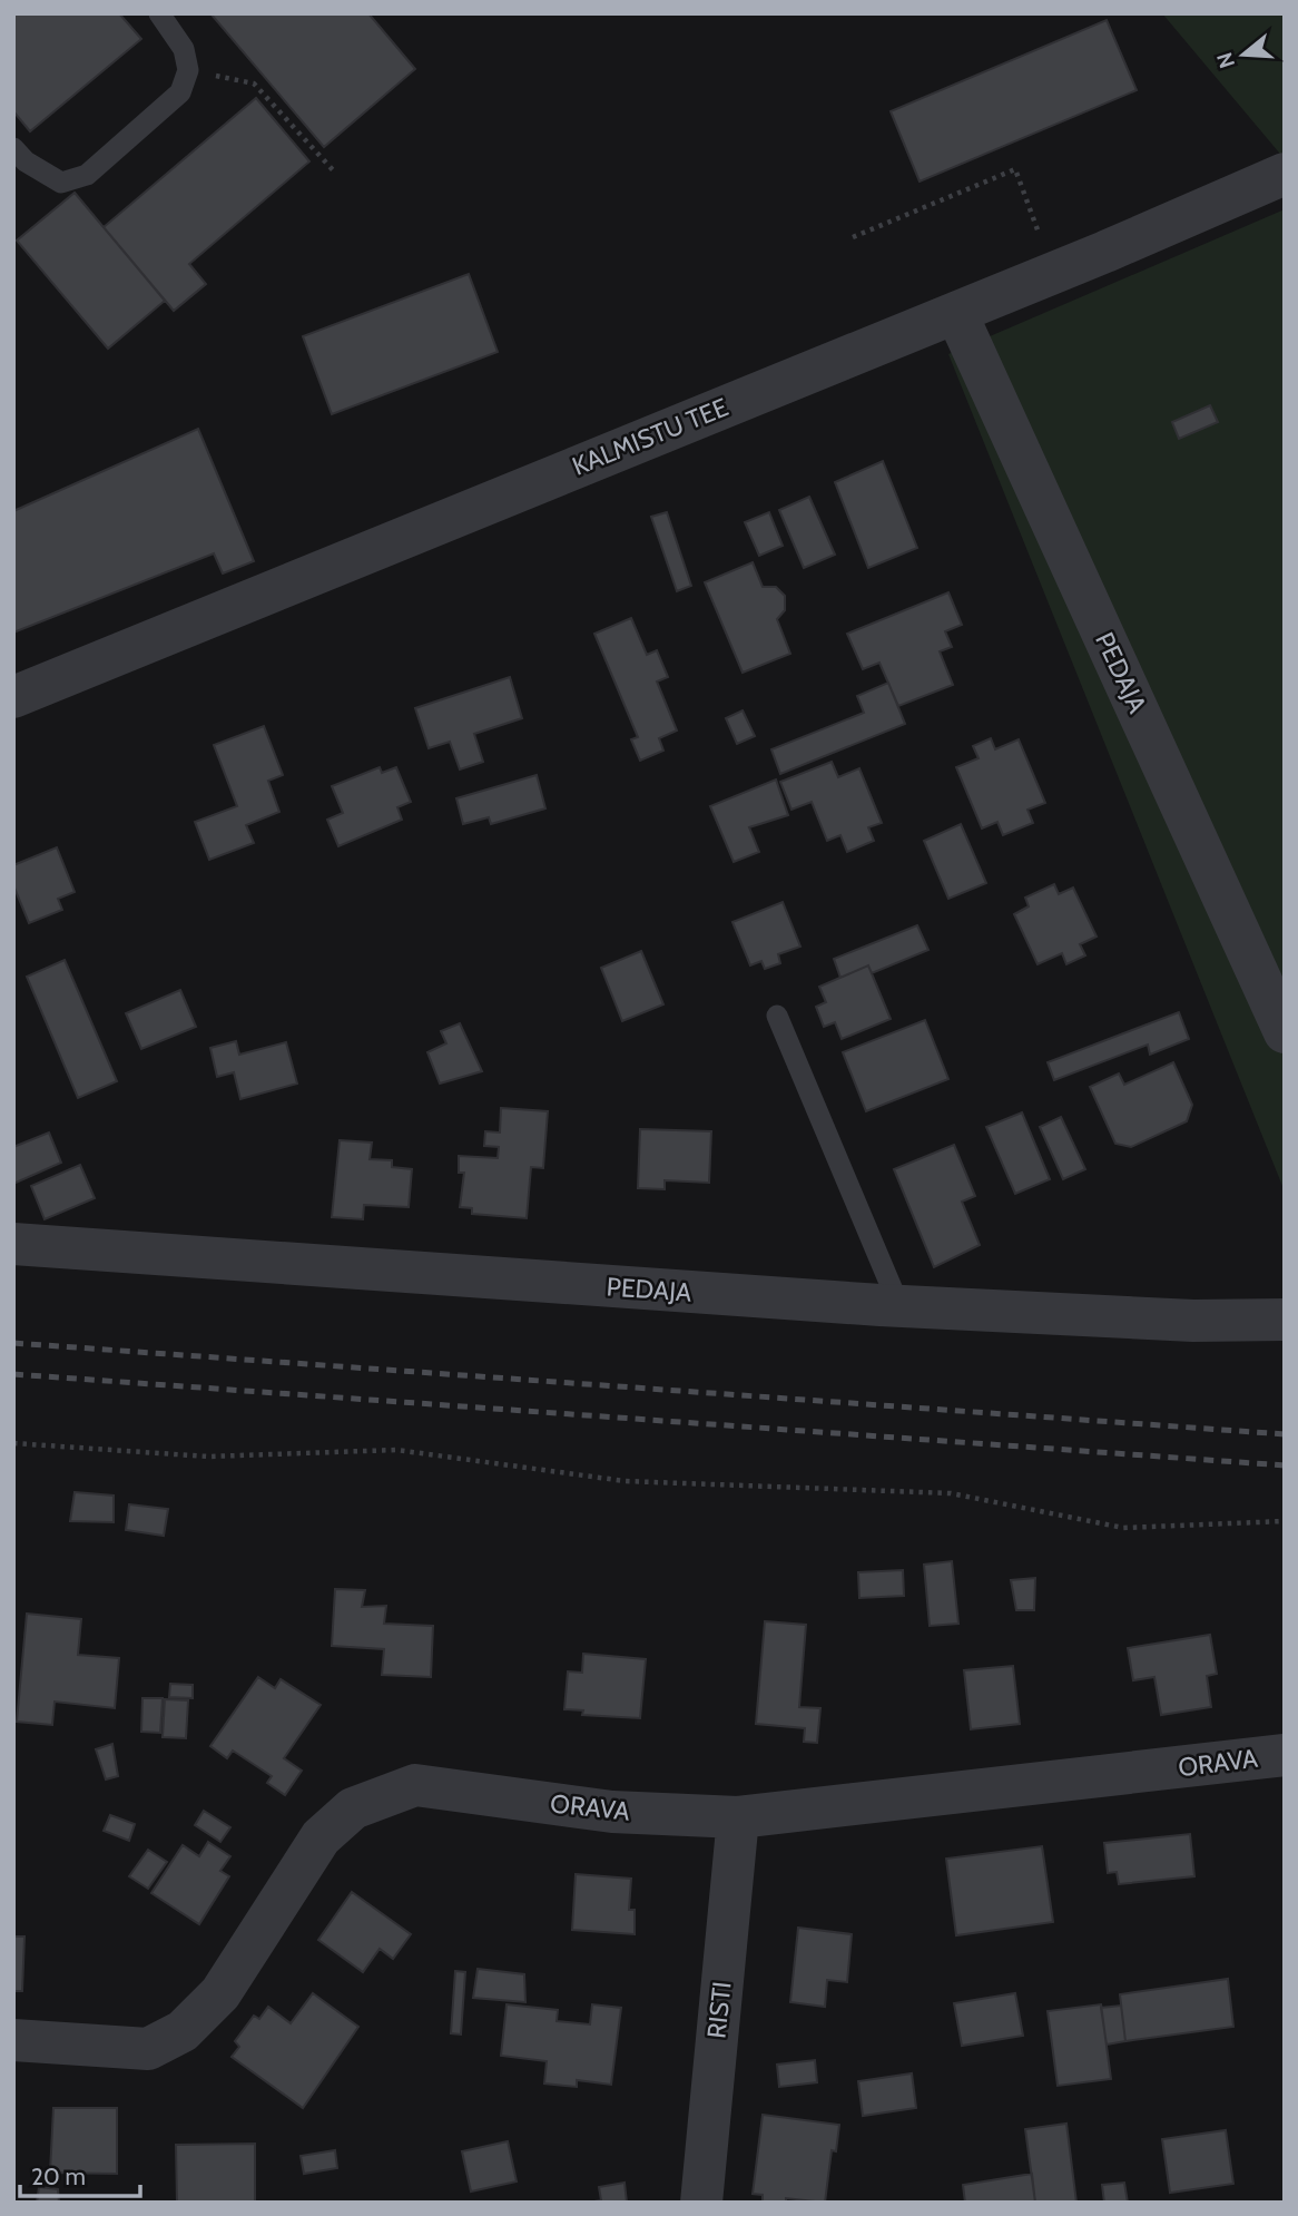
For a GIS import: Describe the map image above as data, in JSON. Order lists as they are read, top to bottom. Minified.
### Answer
{"streets":{"street":["KALMISTU TEE","PEDAJA","ORAVA","RISTI"]},"crossings":[["KALMISTU TEE","PEDAJA"],["ORAVA","RISTI"]],"scale_bar":"20 m","north":"left"}
